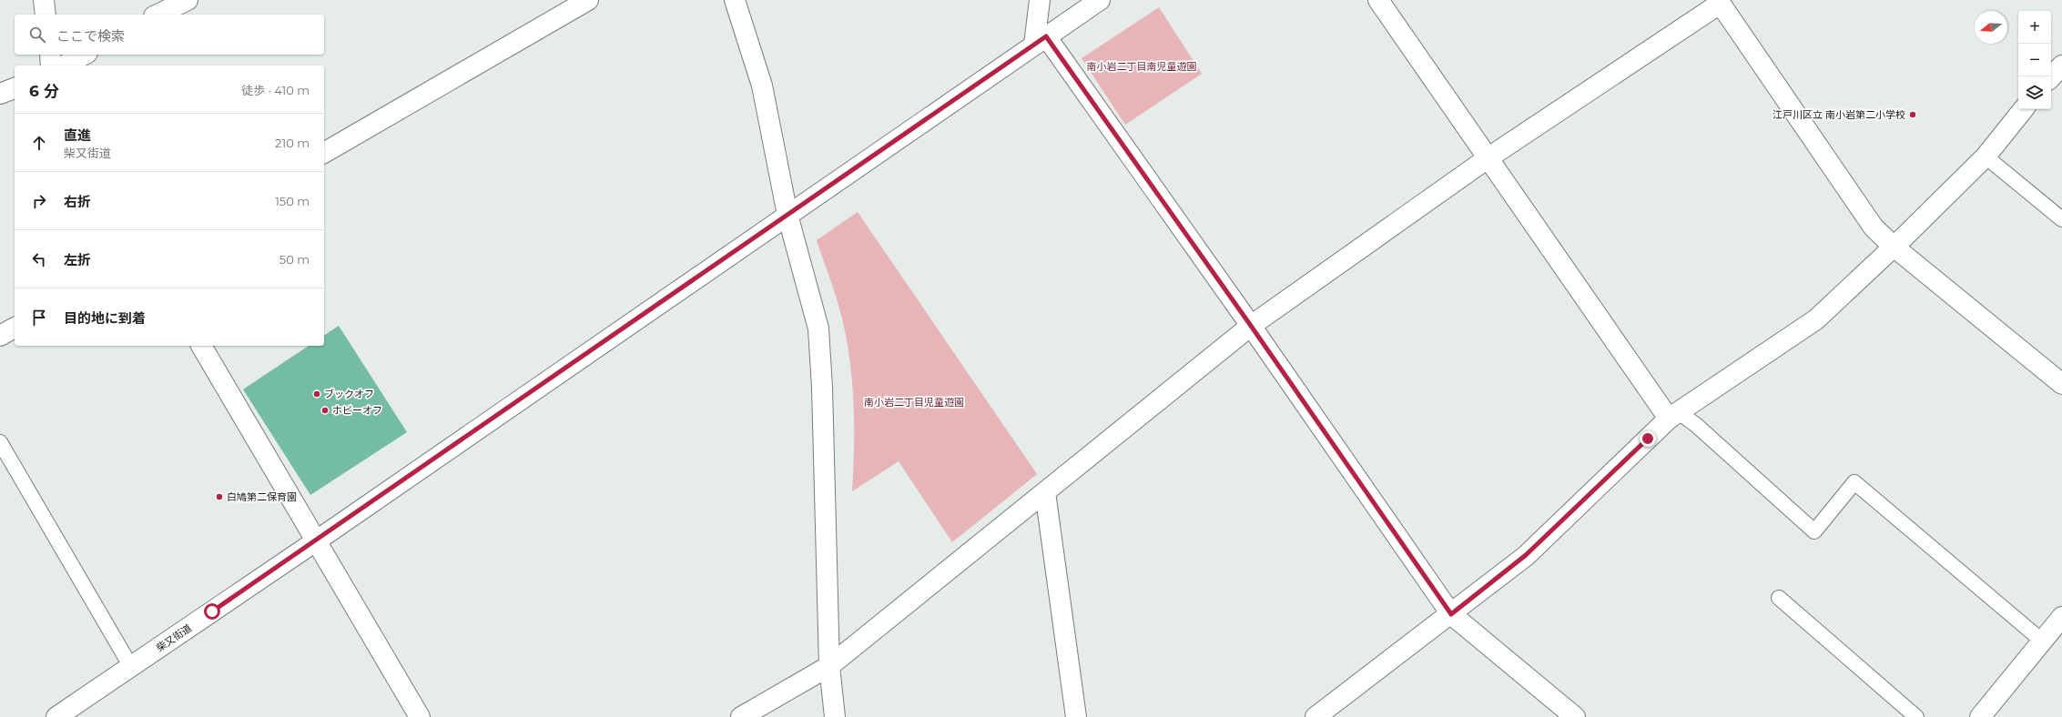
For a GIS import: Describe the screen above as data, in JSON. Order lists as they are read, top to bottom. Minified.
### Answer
{"streets":{"street":["柴又街道"]},"parks":["南小岩二丁目南児童遊園","南小岩二丁目児童遊園"],"places":["江戸川区立 南小岩第二小学校","ブックオフ","ホビーオフ","白鳩第二保育園"],"north":"left","page":{"map_buttons":["+","−"],"search":"ここで検索","heading":["6 分","徒歩 · 410 m"],"list":[["直進","柴又街道","210 m"],["右折","150 m"],["左折","50 m"],"目的地に到着"]}}
